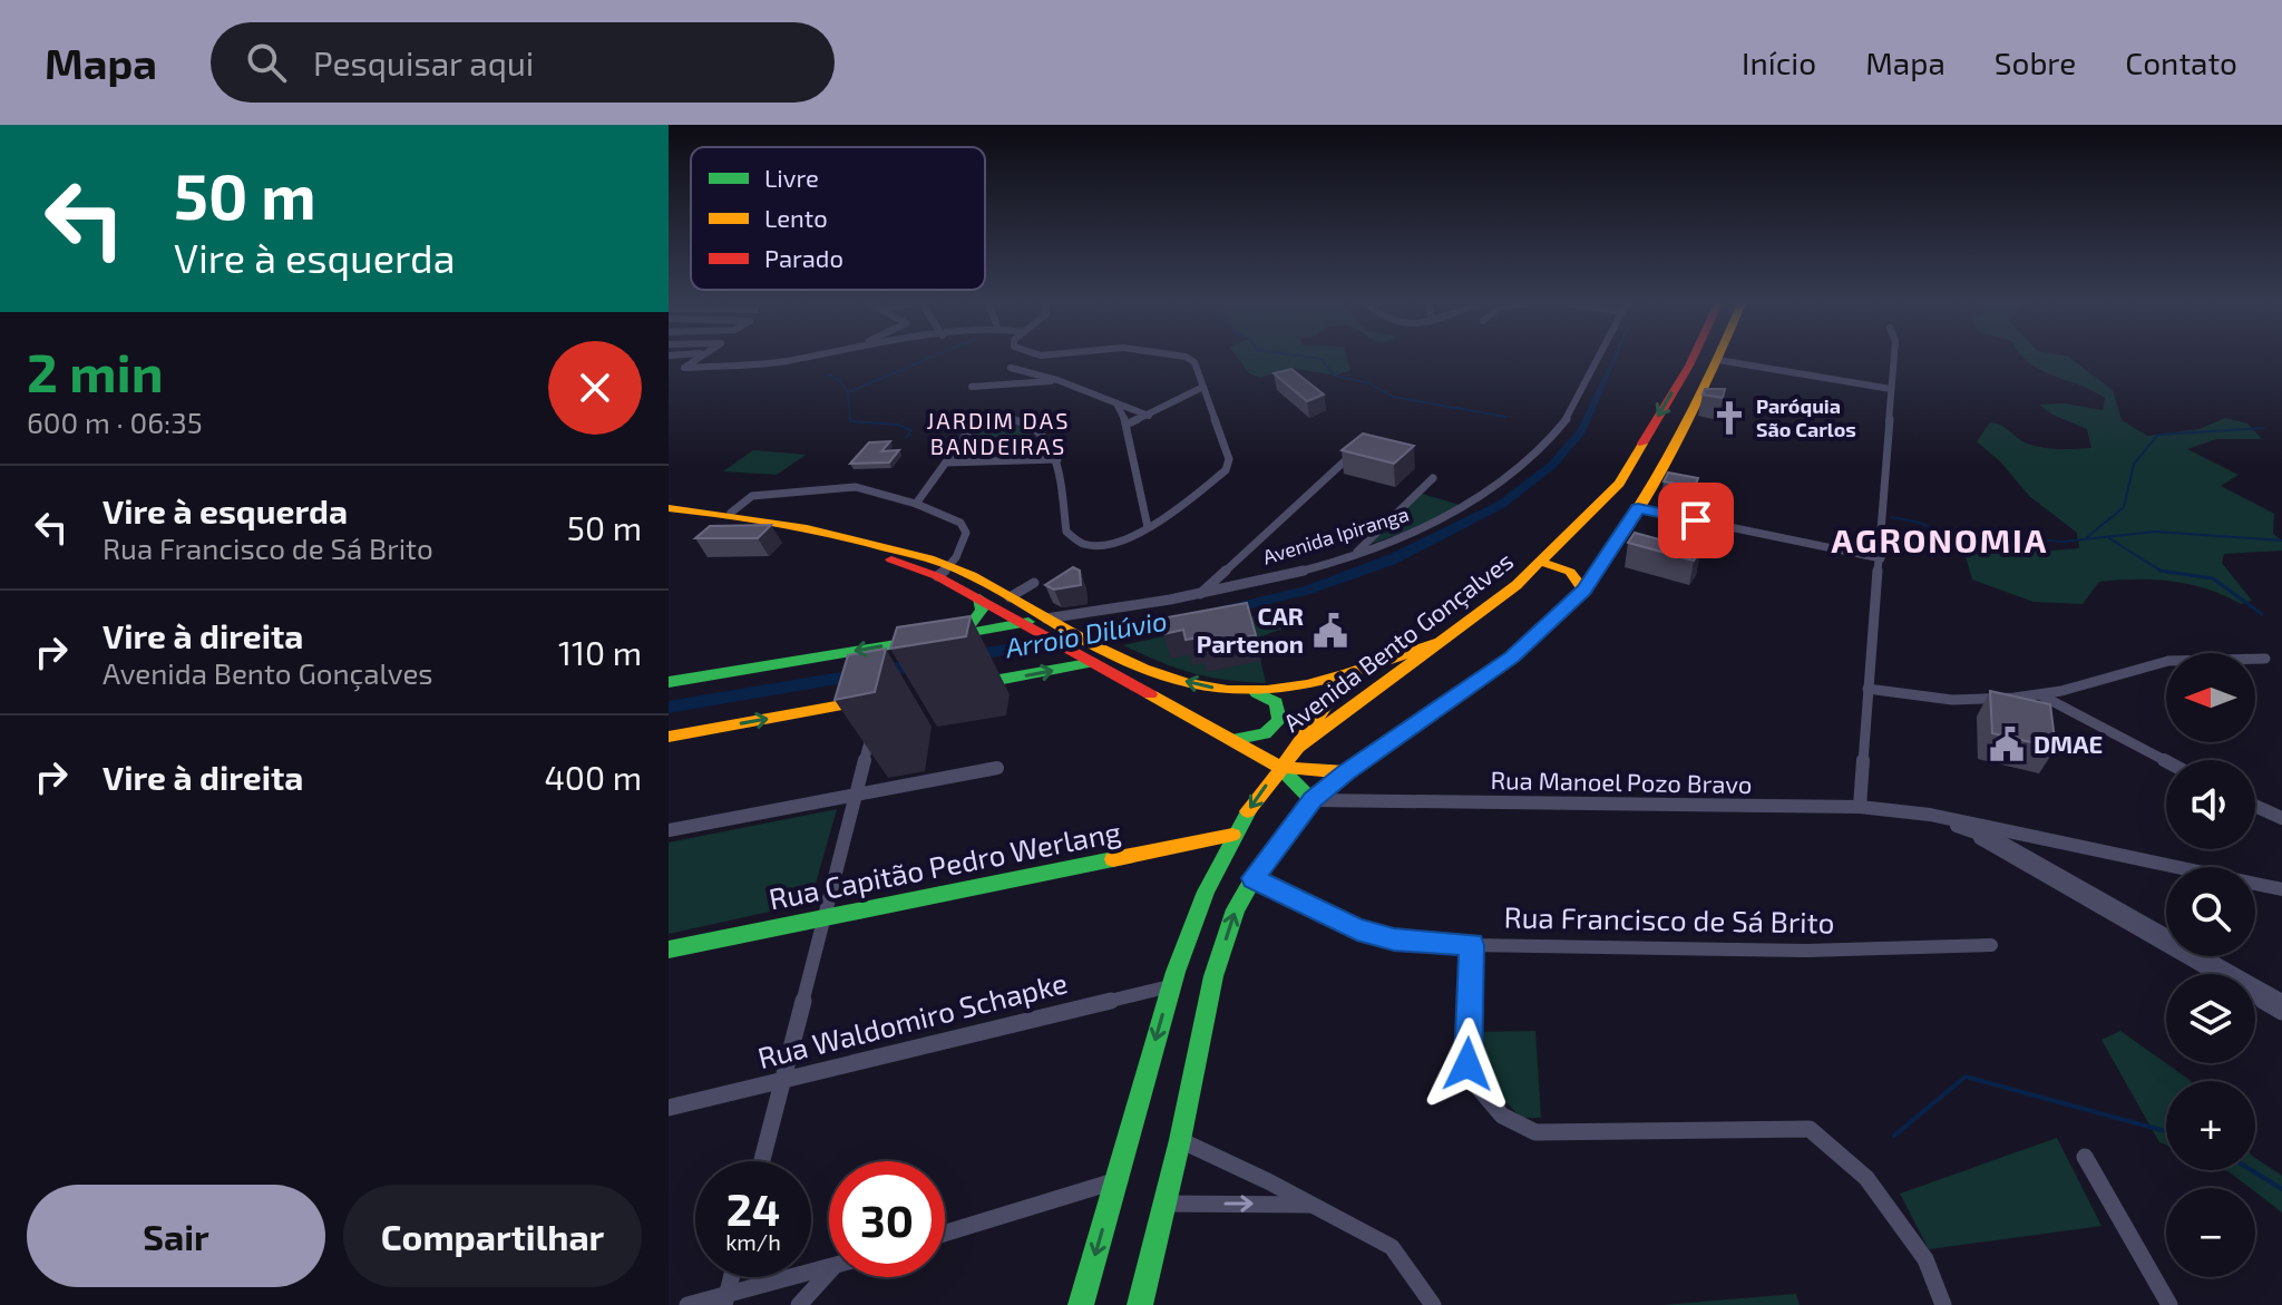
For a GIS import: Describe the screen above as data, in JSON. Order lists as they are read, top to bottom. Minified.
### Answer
{"streets":{"main road":["Avenida Ipiranga","Avenida Bento Gonçalves","Rua Capitão Pedro Werlang"],"street":["Rua Manoel Pozo Bravo","Rua Francisco de Sá Brito","Rua Waldomiro Schapke"]},"crossings":[["Avenida Bento Gonçalves","Rua Capitão Pedro Werlang"],["Avenida Bento Gonçalves","Rua Waldomiro Schapke"]],"districts":["JARDIM DAS BANDEIRAS","AGRONOMIA"],"water":["Arroio Dilúvio"],"places":{"church":["Paróquia São Carlos"],"public building":["CAR Partenon","DMAE"]},"legend":["Livre","Lento","Parado"],"north":"left","page":{"header":"Mapa","search":"Pesquisar aqui","nav":["Início","Mapa","Sobre","Contato"],"turn":["50 m","Vire à esquerda"],"heading":["2 min","600 m · 06:35"],"list":[{"name":"Vire à esquerda","note":"Rua Francisco de Sá Brito","value":"50 m"},{"name":"Vire à direita","note":"Avenida Bento Gonçalves","value":"110 m"},{"name":"Vire à direita","value":"400 m"}],"map_buttons":["+","−"],"speed":"24 km/h","limit":"30","buttons":["Sair","Compartilhar"]}}
